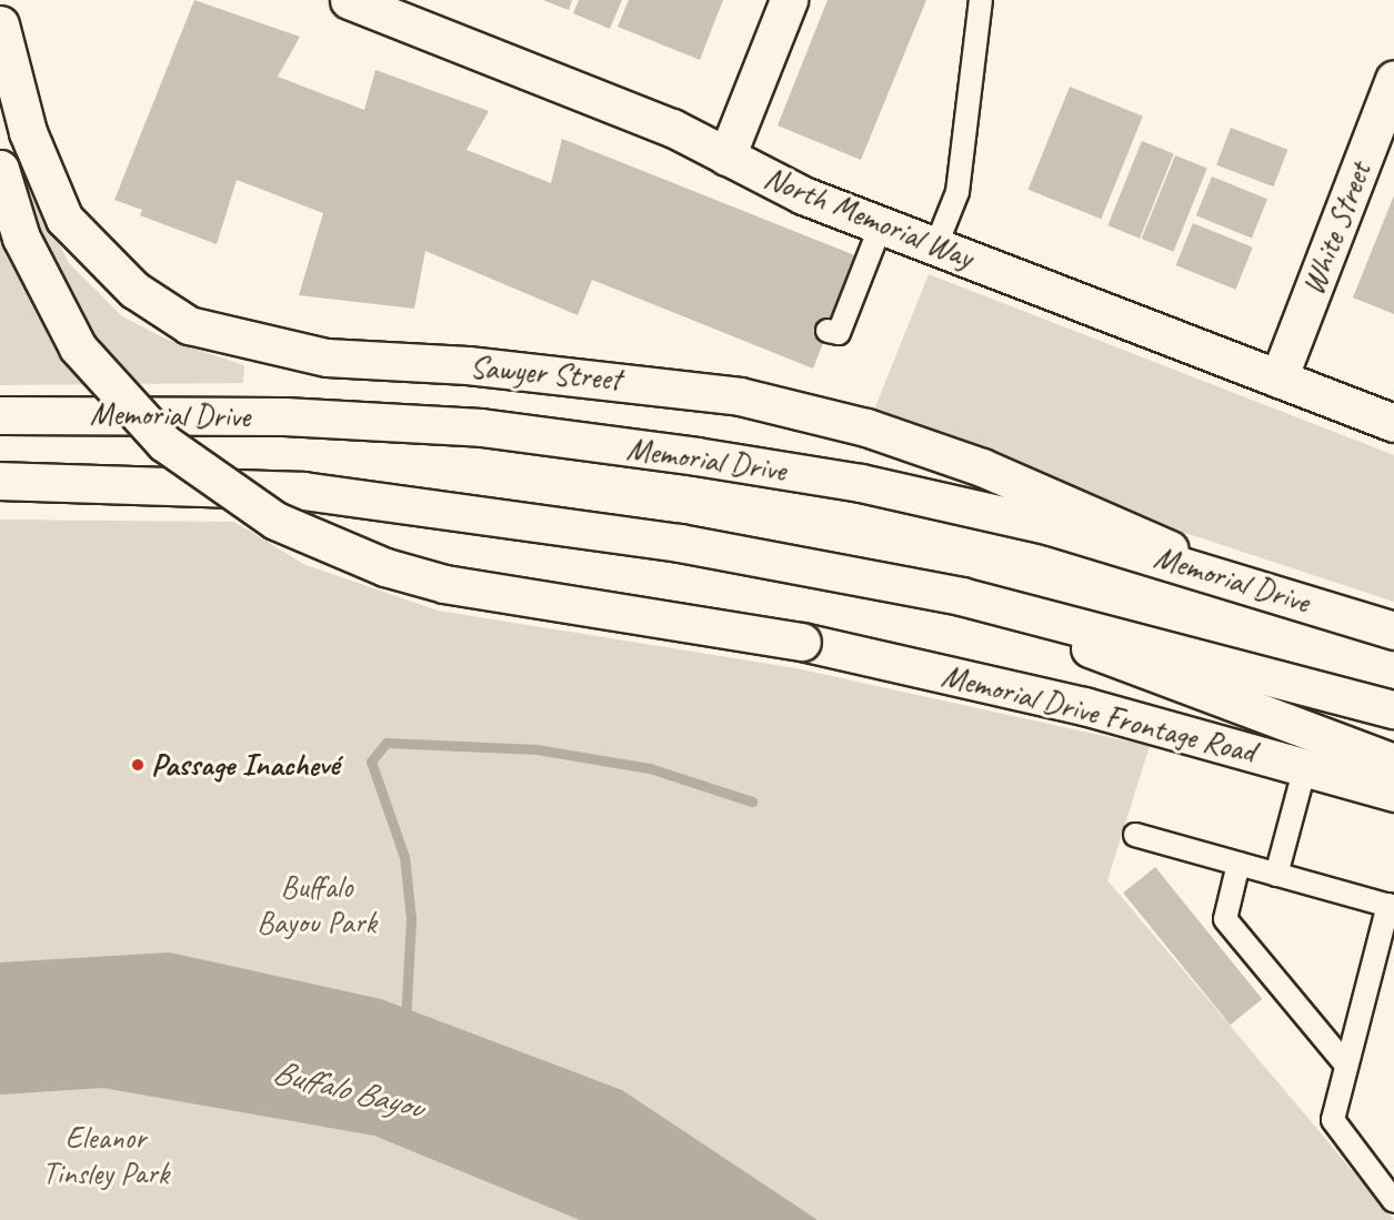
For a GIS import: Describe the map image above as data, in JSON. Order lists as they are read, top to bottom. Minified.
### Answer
{"streets":{"street":["North Memorial Way","White Street","Sawyer Street","Memorial Drive","Memorial Drive Frontage Road"]},"crossings":[["North Memorial Way","White Street"],["Sawyer Street","Memorial Drive"]],"water":["Buffalo Bayou"],"parks":["Buffalo Bayou Park","Eleanor Tinsley Park"],"places":["Passage Inachevé"]}
